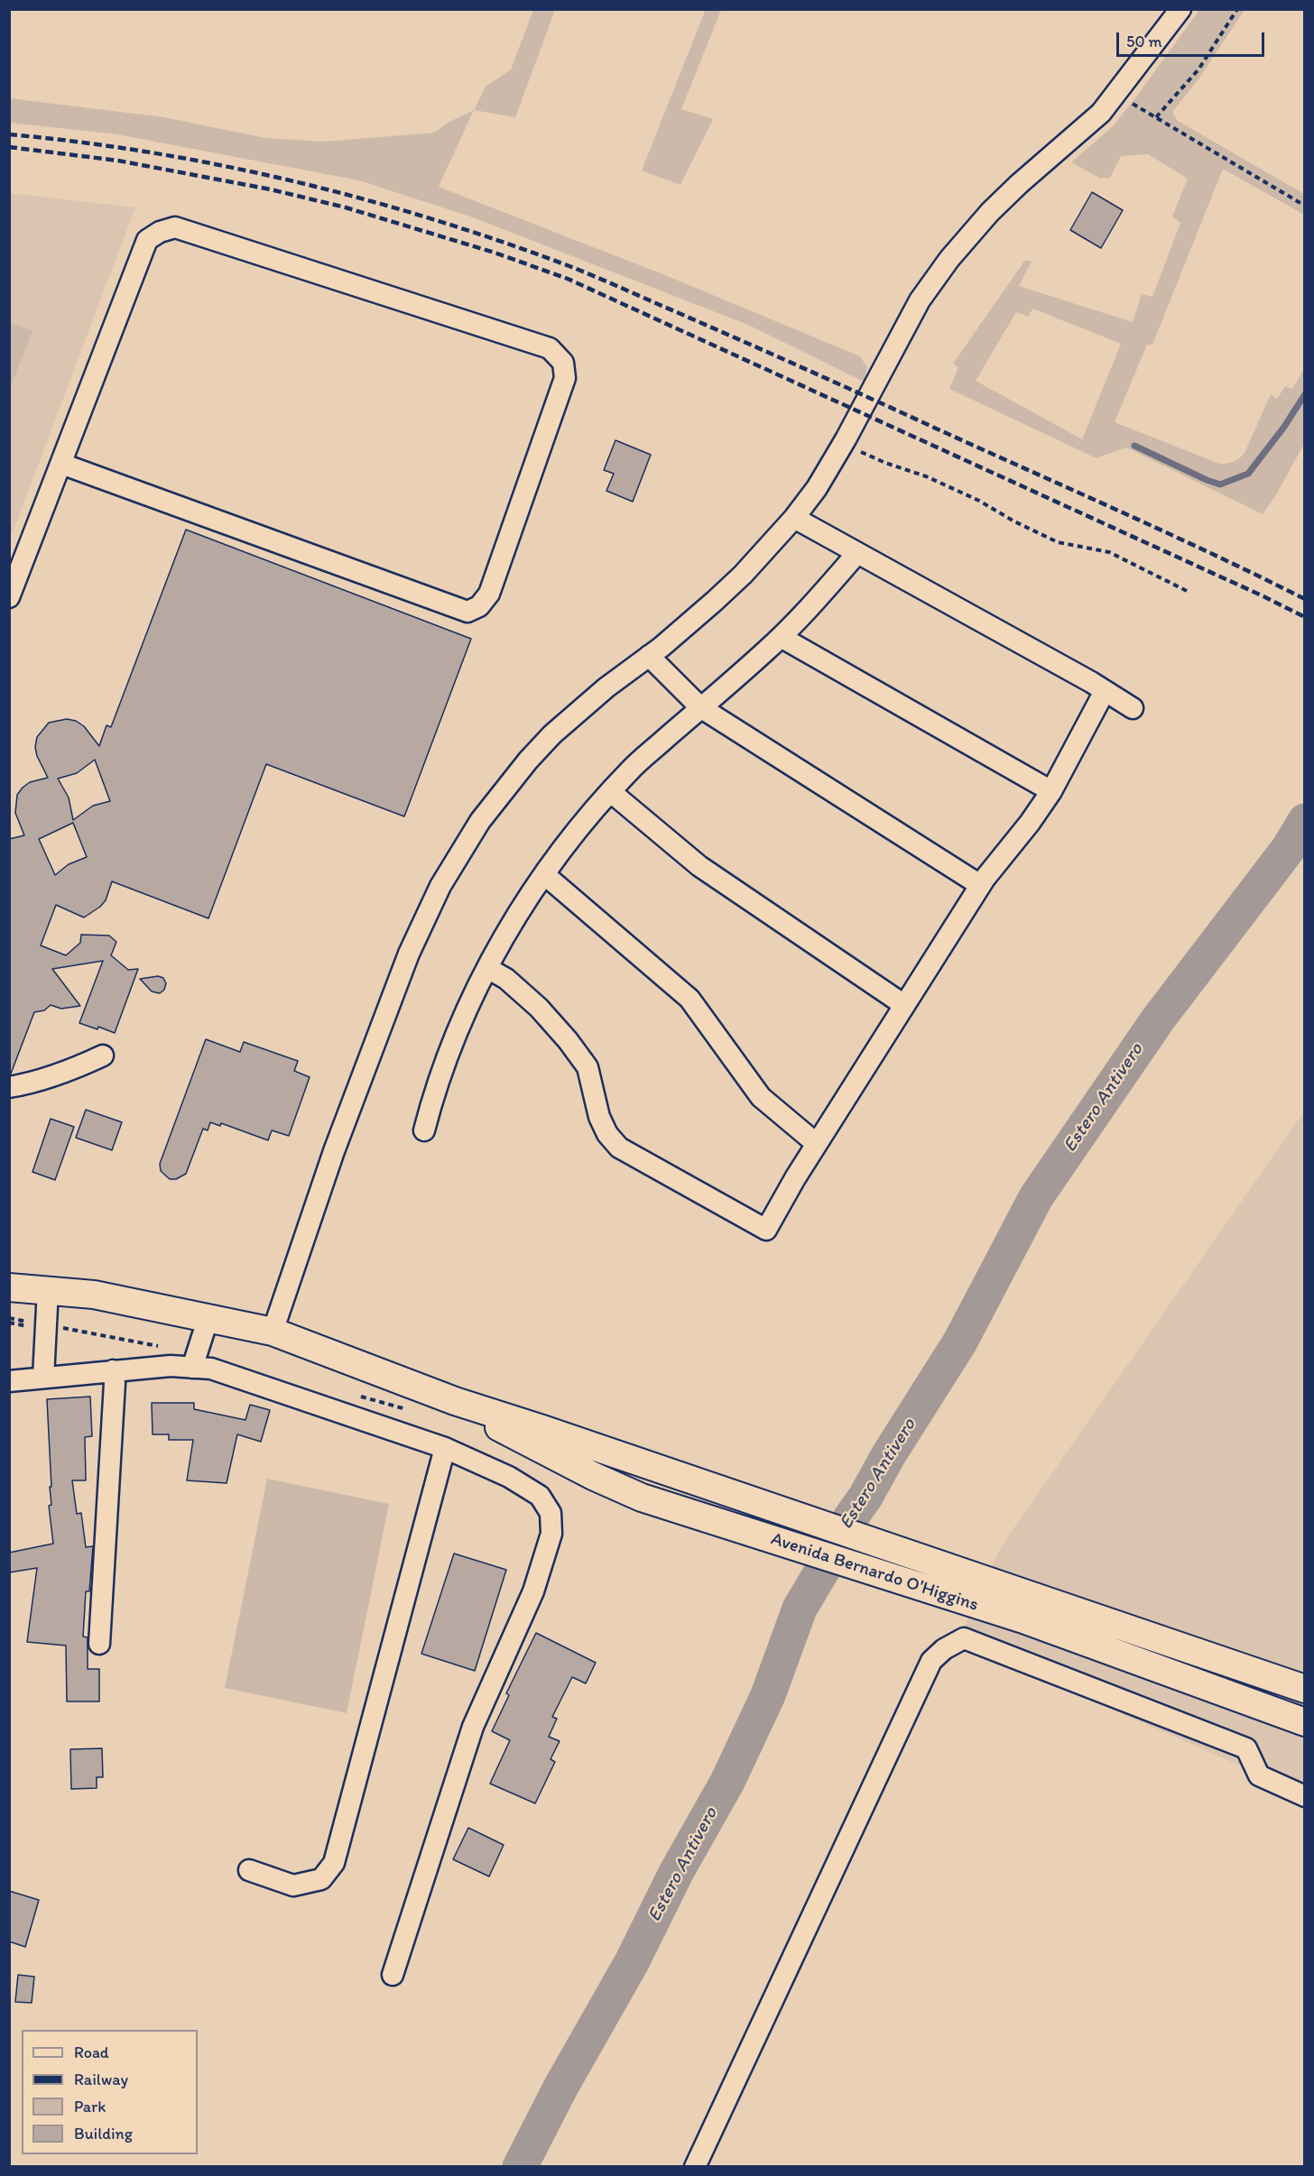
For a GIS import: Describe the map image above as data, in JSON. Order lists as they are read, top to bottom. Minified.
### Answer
{"streets":{"main road":["Avenida Bernardo O'Higgins"]},"water":["Estero Antivero"],"legend":["Road","Railway","Park","Building"],"scale_bar":"50 m"}
